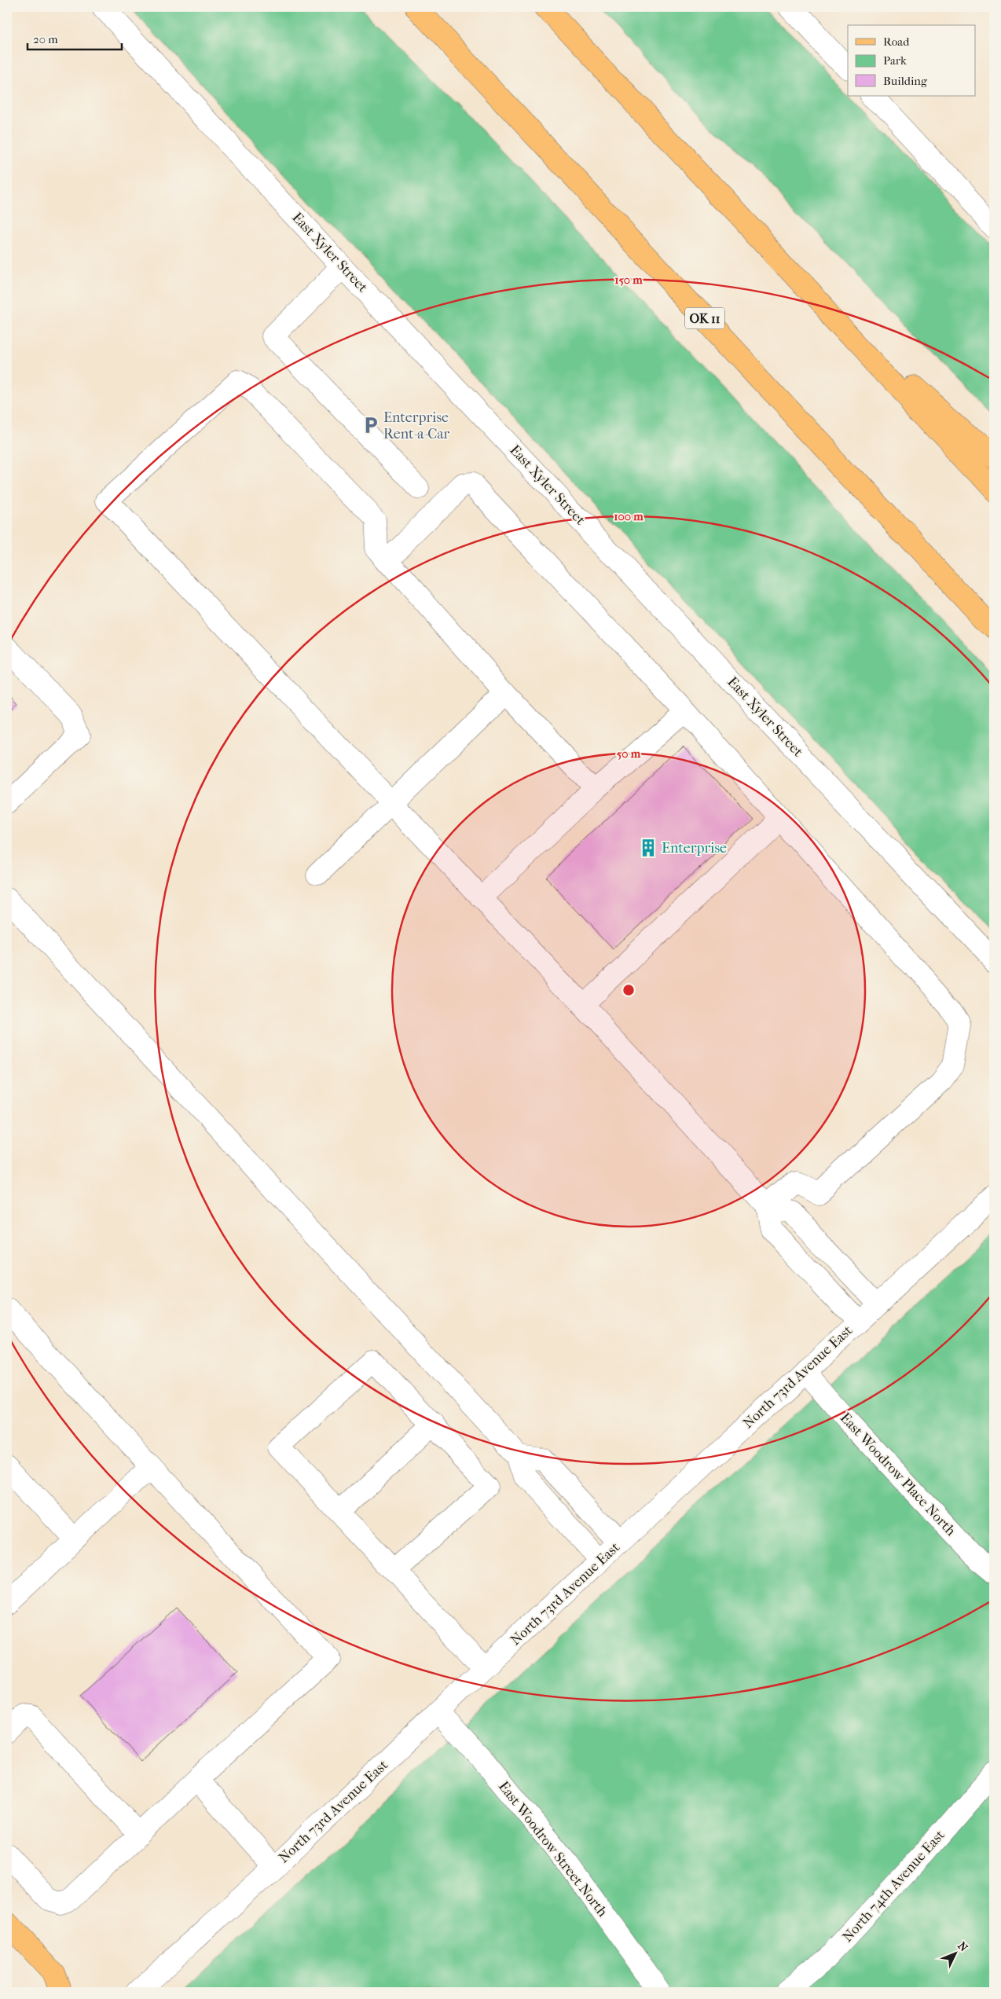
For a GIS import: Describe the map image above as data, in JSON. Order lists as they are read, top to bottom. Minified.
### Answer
{"streets":{"main road":["OK 11"],"street":["East Xyler Street","North 73rd Avenue East","East Woodrow Place North","East Woodrow Street North","North 74th Avenue East"]},"crossings":[["North 73rd Avenue East","East Woodrow Place North"],["North 73rd Avenue East","East Woodrow Street North"]],"places":{"parking":["Enterprise Rent-a-Car"],"building":["Enterprise"]},"legend":["Road","Park","Building"],"scale_bar":"20 m","north":"top right","rings":["150 m","100 m","50 m"]}
